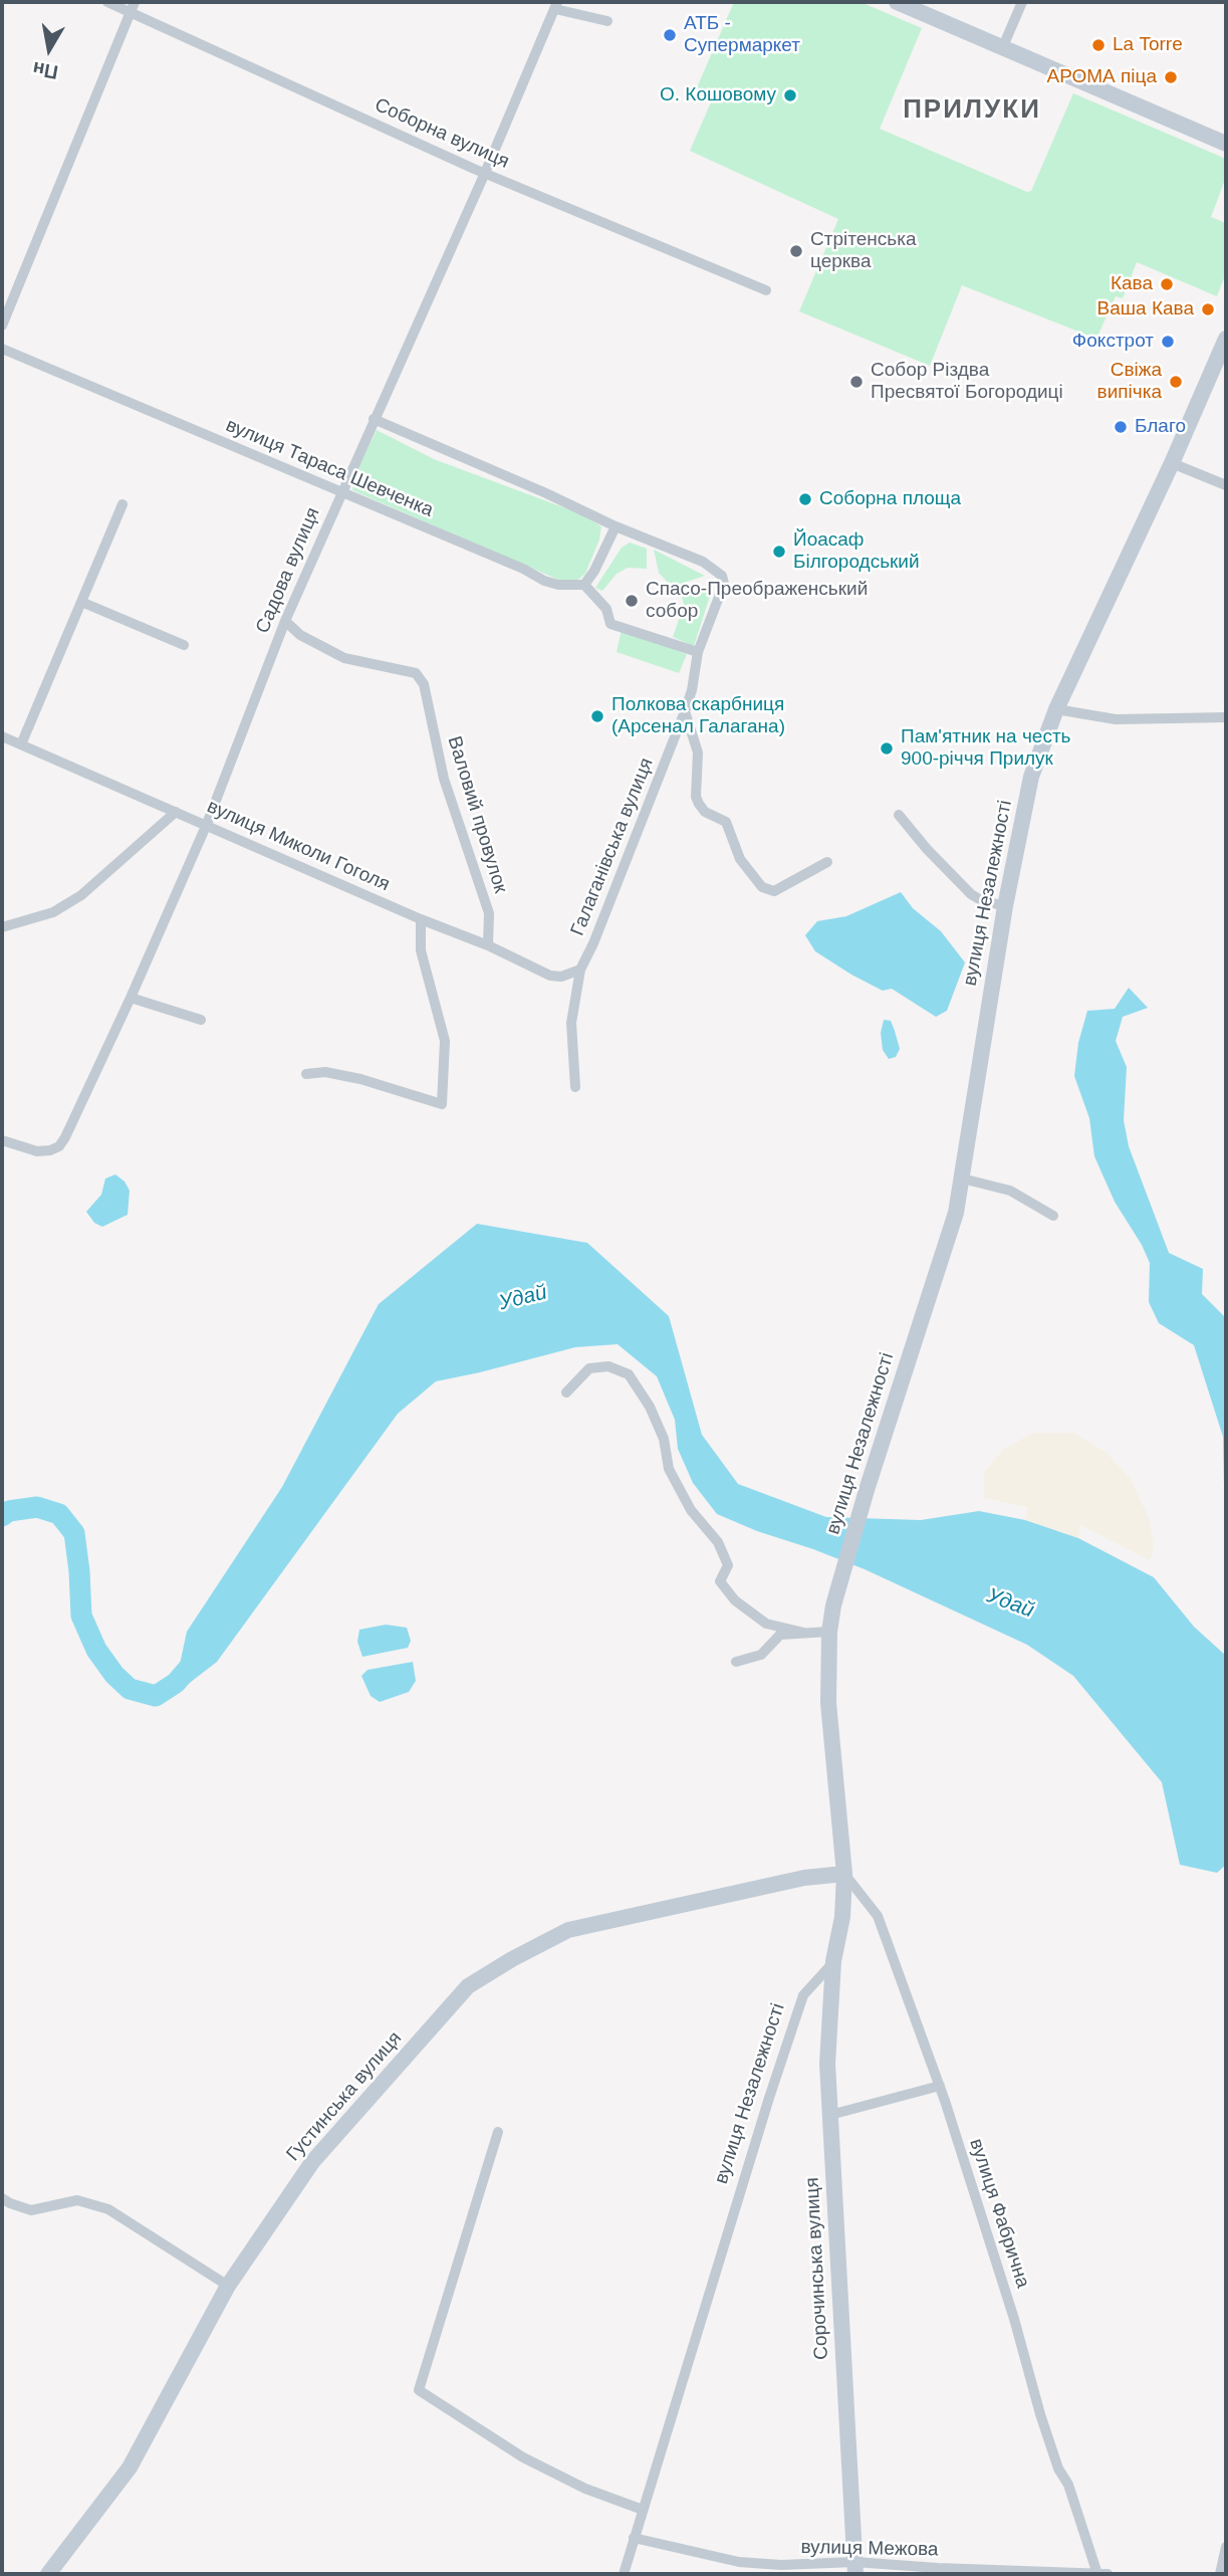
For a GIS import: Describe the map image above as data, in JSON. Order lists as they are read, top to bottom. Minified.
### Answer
{"streets":{"main road":["вулиця Незалежності","Густинська вулиця","Сорочинська вулиця"],"street":["Соборна вулиця","вулиця Тараса Шевченка","Садова вулиця","Валовий провулок","вулиця Миколи Гоголя","Галаганівська вулиця","вулиця Фабрична","вулиця Межова"]},"crossings":[["Соборна вулиця","Садова вулиця"],["вулиця Тараса Шевченка","Садова вулиця"],["Садова вулиця","Валовий провулок"],["Садова вулиця","вулиця Миколи Гоголя"],["Валовий провулок","вулиця Миколи Гоголя"],["вулиця Миколи Гоголя","Галаганівська вулиця"],["вулиця Незалежності","Густинська вулиця"],["вулиця Незалежності","вулиця Фабрична"],["вулиця Незалежності","Сорочинська вулиця"],["вулиця Незалежності","вулиця Межова"],["Густинська вулиця","вулиця Фабрична"],["вулиця Фабрична","вулиця Межова"],["Сорочинська вулиця","вулиця Межова"]],"districts":["ПРИЛУКИ"],"water":["Удай"],"places":["АТБ - Супермаркет","La Torre","АРОМА піца","О. Кошовому","Стрітенська церква","Кава","Ваша Кава","Фокстрот","Собор Різдва Пресвятої Богородиці","Свіжа випічка","Благо","Соборна площа","Йоасаф Білгородський","Спасо-Преображенський собор","Полкова скарбниця (Арсенал Галагана)","Пам'ятник на честь 900-річчя Прилук"],"north":"bottom"}
